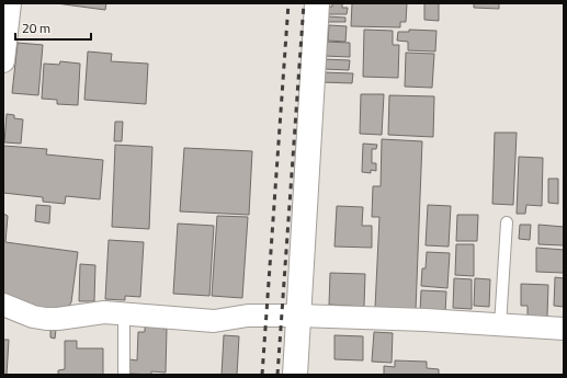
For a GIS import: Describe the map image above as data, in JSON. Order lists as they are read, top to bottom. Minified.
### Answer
{"scale_bar":"20 m"}
